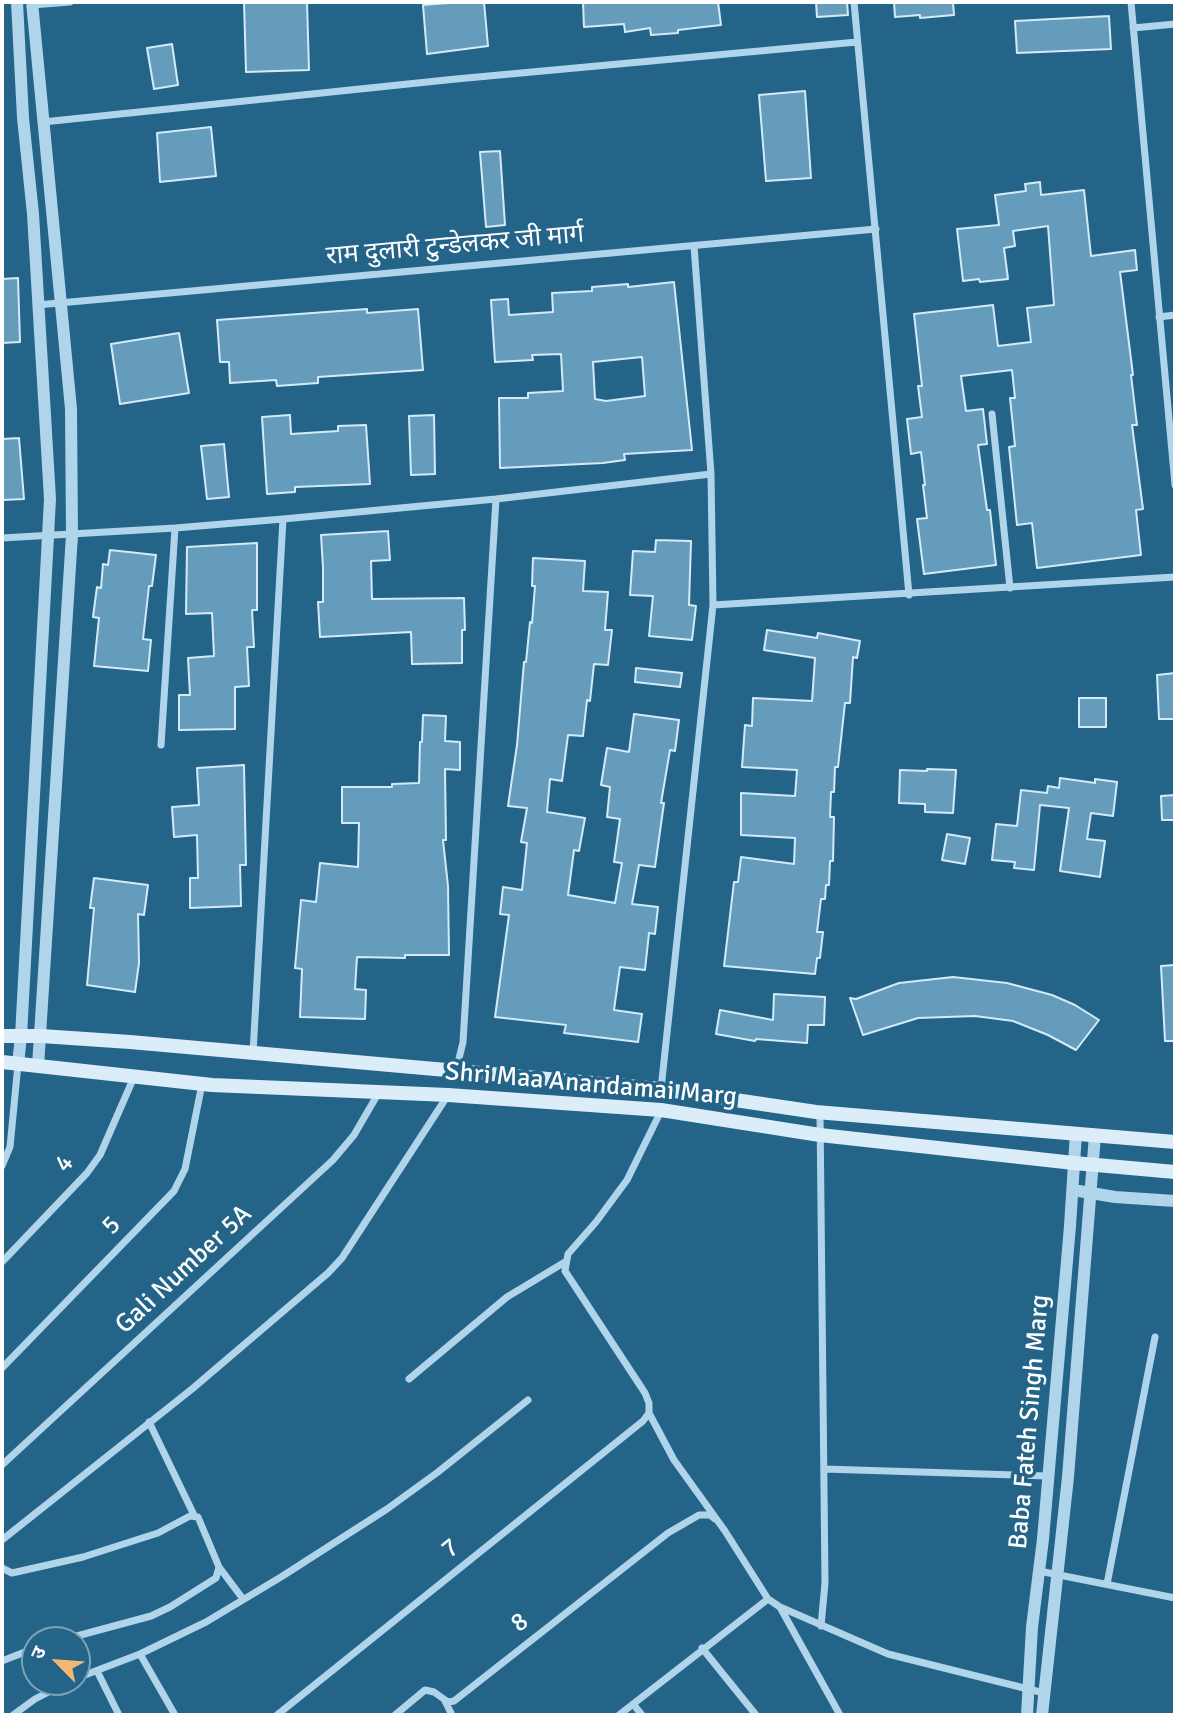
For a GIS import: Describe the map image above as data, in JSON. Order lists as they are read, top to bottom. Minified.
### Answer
{"streets":{"main road":["Shri Maa Anandamai Marg"],"street":["राम दुलारी टुन्डेलकर जी मार्ग","4","5","Gali Number 5A","Baba Fateh Singh Marg","7","8"]},"crossings":[["Shri Maa Anandamai Marg","4"],["Shri Maa Anandamai Marg","5"],["Shri Maa Anandamai Marg","Gali Number 5A"],["Shri Maa Anandamai Marg","Baba Fateh Singh Marg"]],"north":"top left"}
